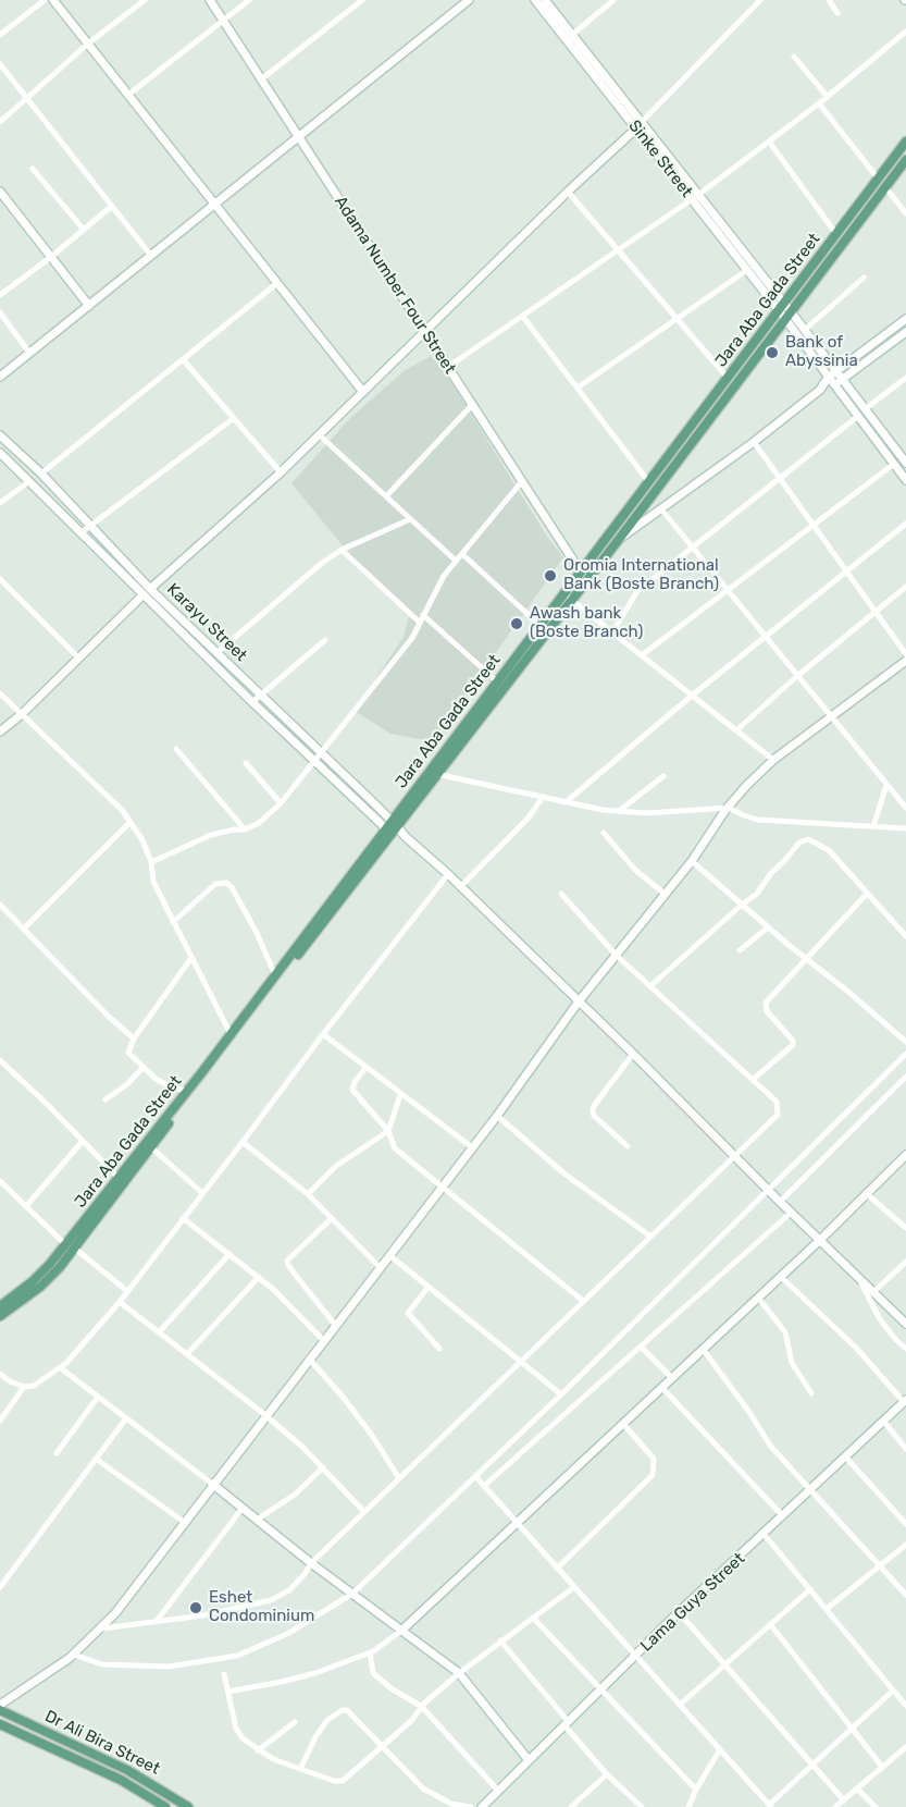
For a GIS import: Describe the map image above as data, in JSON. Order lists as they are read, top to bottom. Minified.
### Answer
{"streets":{"main road":["Jara Aba Gada Street","Dr Ali Bira Street"],"street":["Sinke Street","Adama Number Four Street","Karayu Street","Lama Guya Street"]},"crossings":[["Sinke Street","Jara Aba Gada Street"],["Adama Number Four Street","Jara Aba Gada Street"],["Jara Aba Gada Street","Karayu Street"]],"places":["Bank of Abyssinia","Oromia International Bank (Boste Branch)","Awash bank (Boste Branch)","Eshet Condominium"]}
